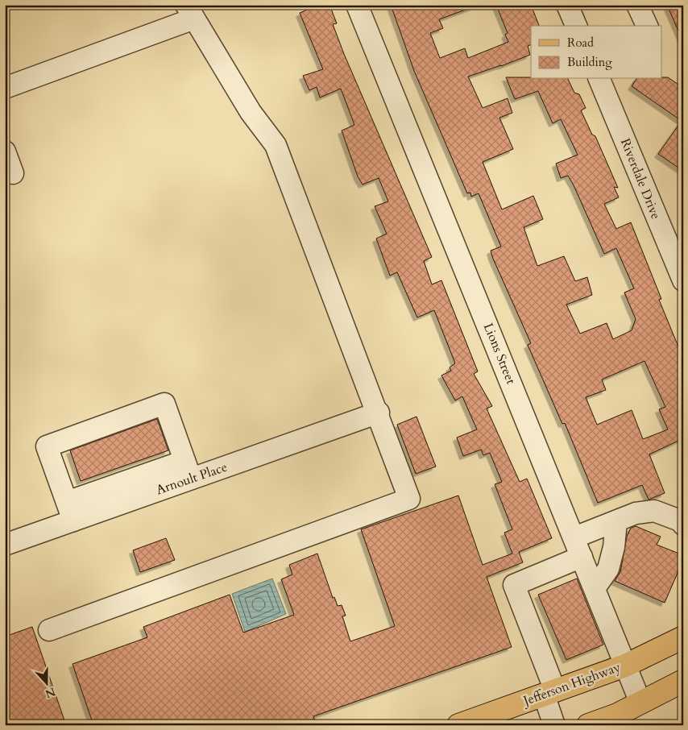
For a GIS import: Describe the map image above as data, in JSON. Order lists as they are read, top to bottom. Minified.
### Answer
{"streets":{"main road":["Jefferson Highway"],"street":["Riverdale Drive","Lions Street","Arnoult Place"]},"crossings":[["Lions Street","Jefferson Highway"]],"legend":["Road","Building"],"north":"bottom"}
